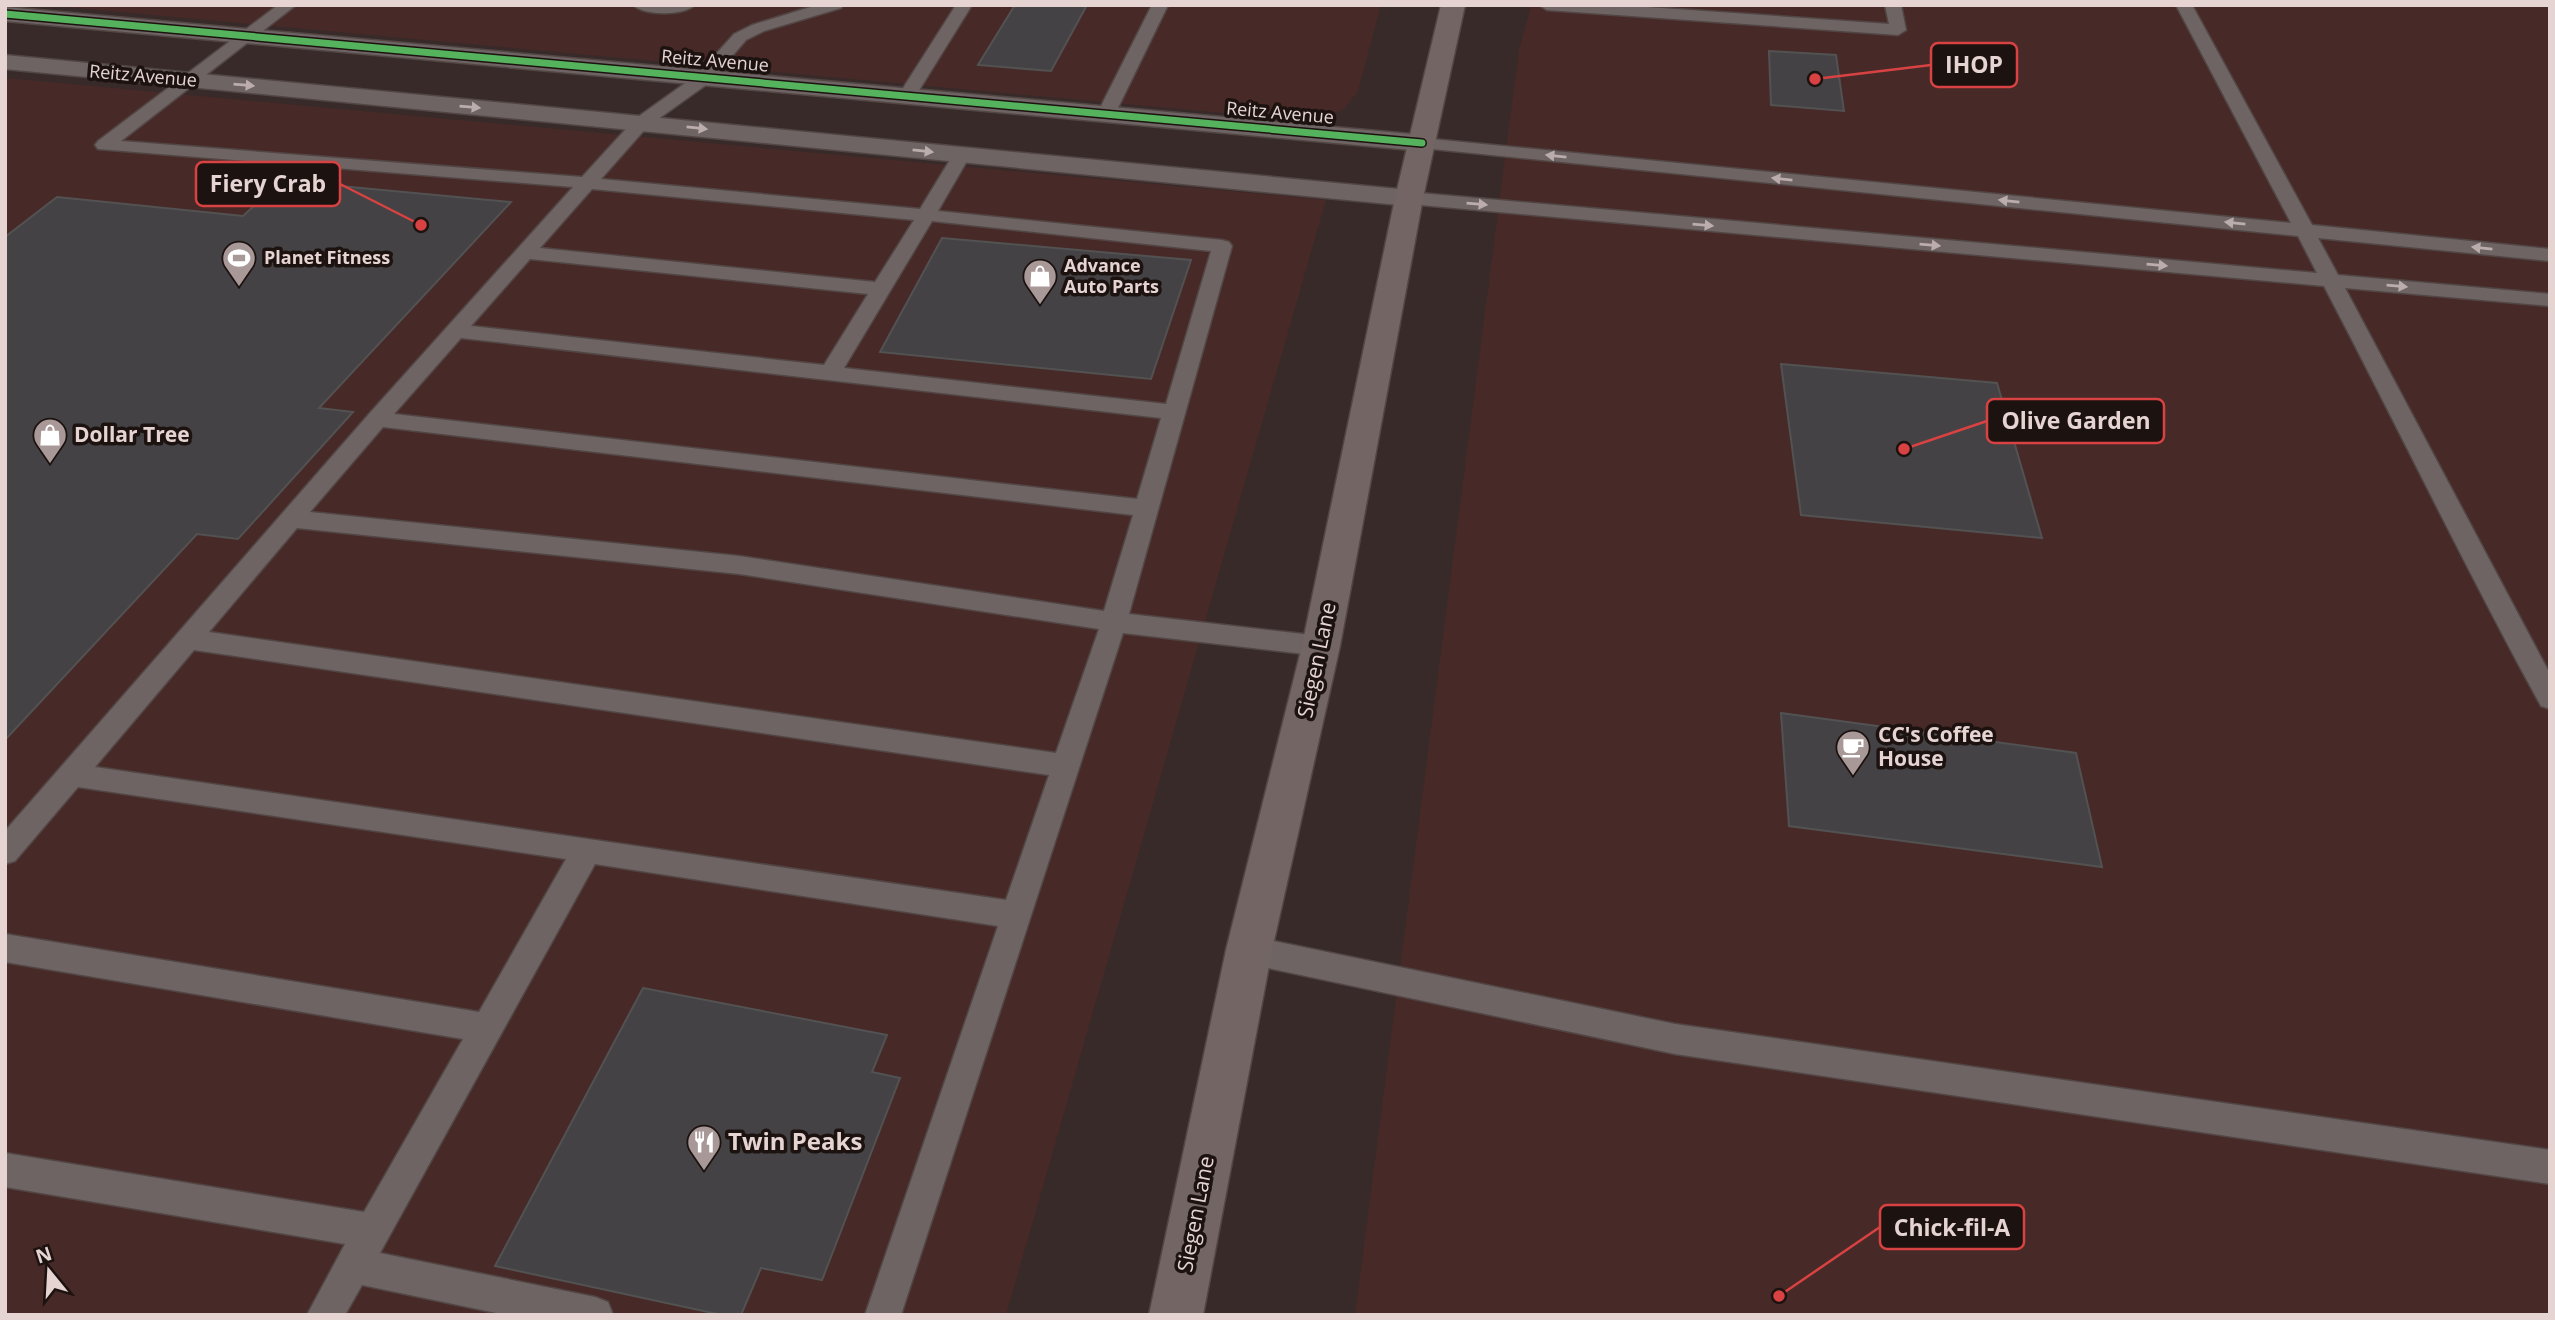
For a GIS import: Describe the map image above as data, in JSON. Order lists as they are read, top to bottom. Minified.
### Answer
{"streets":{"main road":["Siegen Lane"],"street":["Reitz Avenue"]},"crossings":[["Reitz Avenue","Siegen Lane"]],"places":{"other":["IHOP","Fiery Crab","Olive Garden","Chick-fil-A"],"sports":["Planet Fitness"],"shop":["Advance Auto Parts","Dollar Tree"],"cafe":["CC's Coffee House"],"restaurant":["Twin Peaks"]},"north":"top"}
